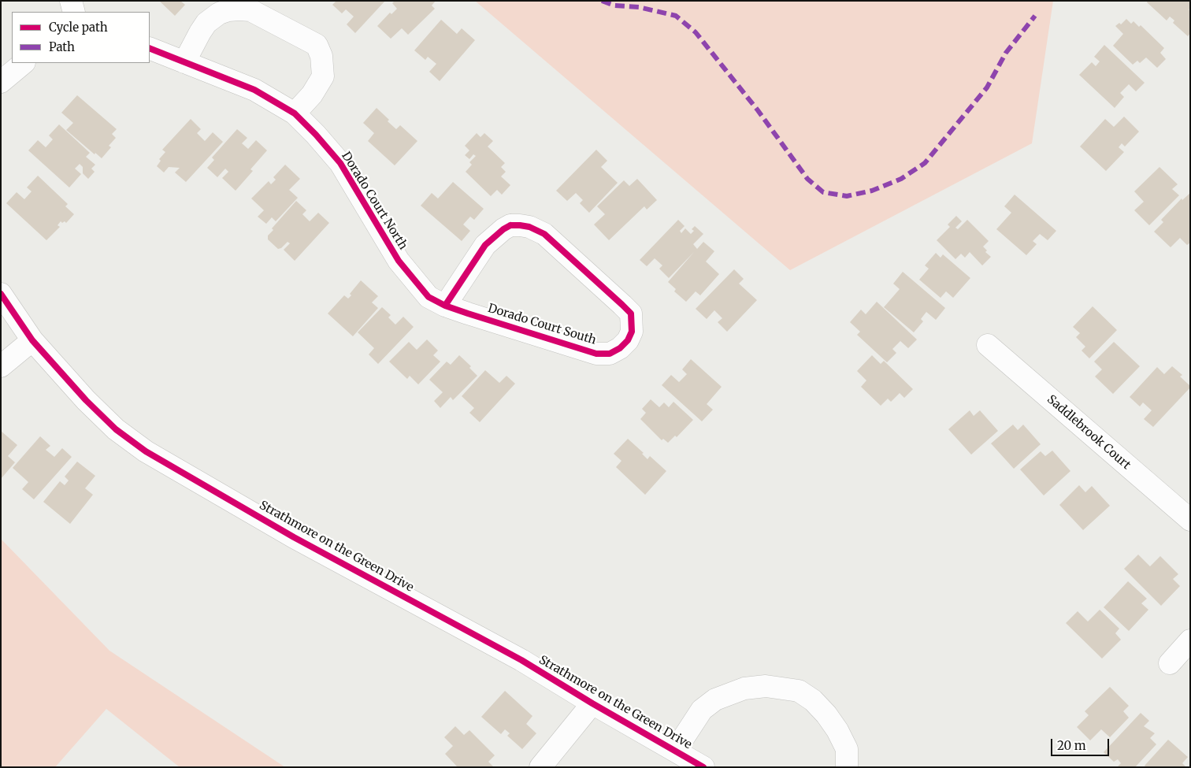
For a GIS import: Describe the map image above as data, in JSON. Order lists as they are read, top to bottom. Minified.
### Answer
{"streets":{"street":["Dorado Court North","Dorado Court South","Saddlebrook Court","Strathmore on the Green Drive"]},"crossings":[["Dorado Court North","Dorado Court South"]],"legend":["Cycle path","Path"],"scale_bar":"20 m"}
